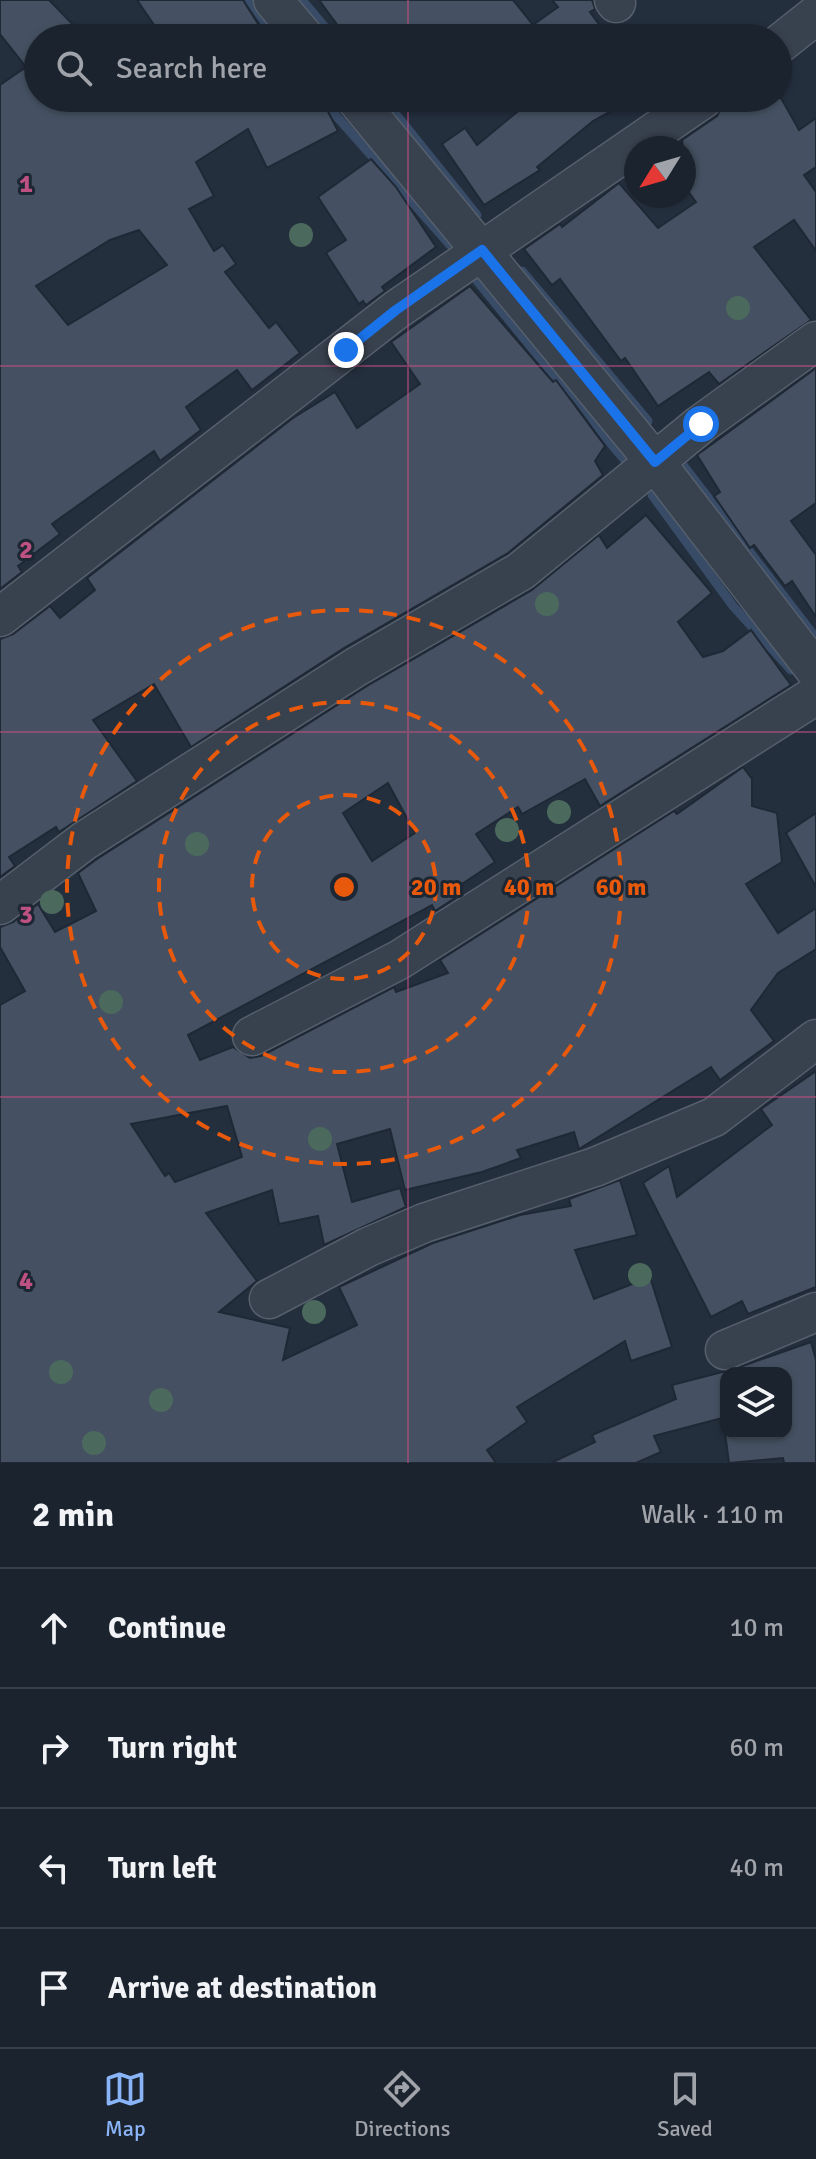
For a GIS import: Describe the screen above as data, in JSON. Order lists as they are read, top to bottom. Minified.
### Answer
{"north":"bottom left","page":{"search":"Search here","heading":["2 min","Walk · 110 m"],"list":[["Continue","10 m"],["Turn right","60 m"],["Turn left","40 m"],"Arrive at destination"],"nav":["Map","Directions","Saved"]},"grid":{"rows":["1","2","3","4"]},"rings":["20 m","40 m","60 m"]}
